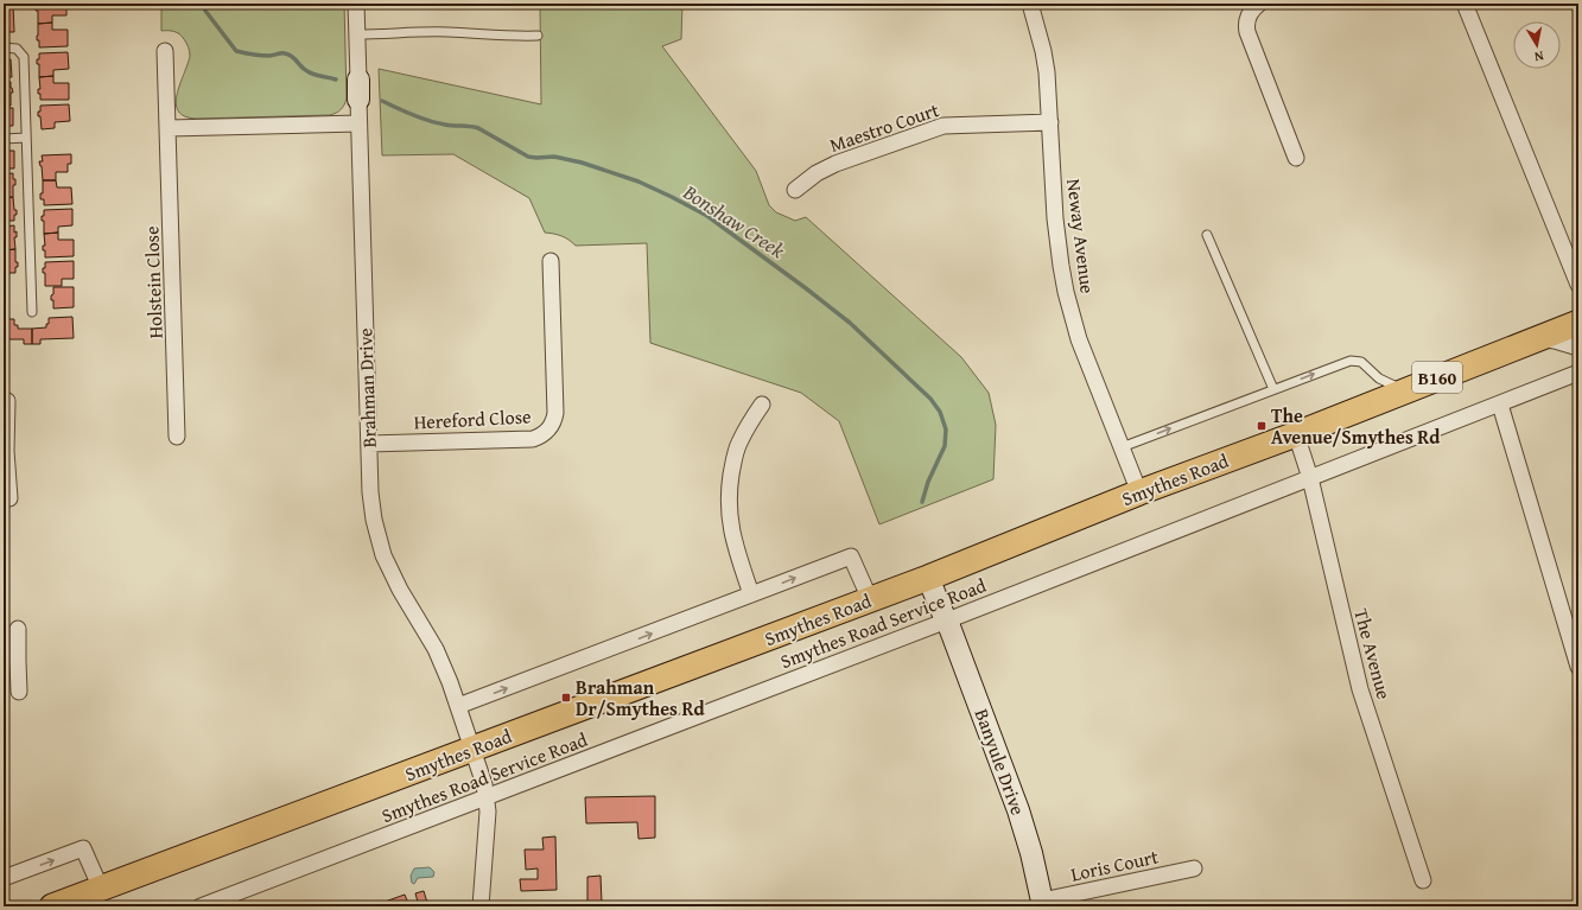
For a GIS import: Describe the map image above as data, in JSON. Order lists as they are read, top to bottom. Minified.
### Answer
{"streets":{"main road":["B160","Smythes Road"],"street":["Maestro Court","Neway Avenue","Holstein Close","Brahman Drive","Hereford Close","Smythes Road Service Road","The Avenue","Banyule Drive","Loris Court"]},"crossings":[["Maestro Court","Neway Avenue"],["Neway Avenue","Smythes Road"],["Brahman Drive","Hereford Close"],["Brahman Drive","Smythes Road"],["Brahman Drive","Smythes Road Service Road"],["Smythes Road","Smythes Road Service Road"],["Smythes Road","The Avenue"],["Smythes Road","Banyule Drive"],["Smythes Road Service Road","The Avenue"],["Smythes Road Service Road","Banyule Drive"],["Banyule Drive","Loris Court"]],"water":["Bonshaw Creek"],"places":{"transit":["The Avenue/Smythes Rd","Brahman Dr/Smythes Rd"]},"north":"bottom"}
